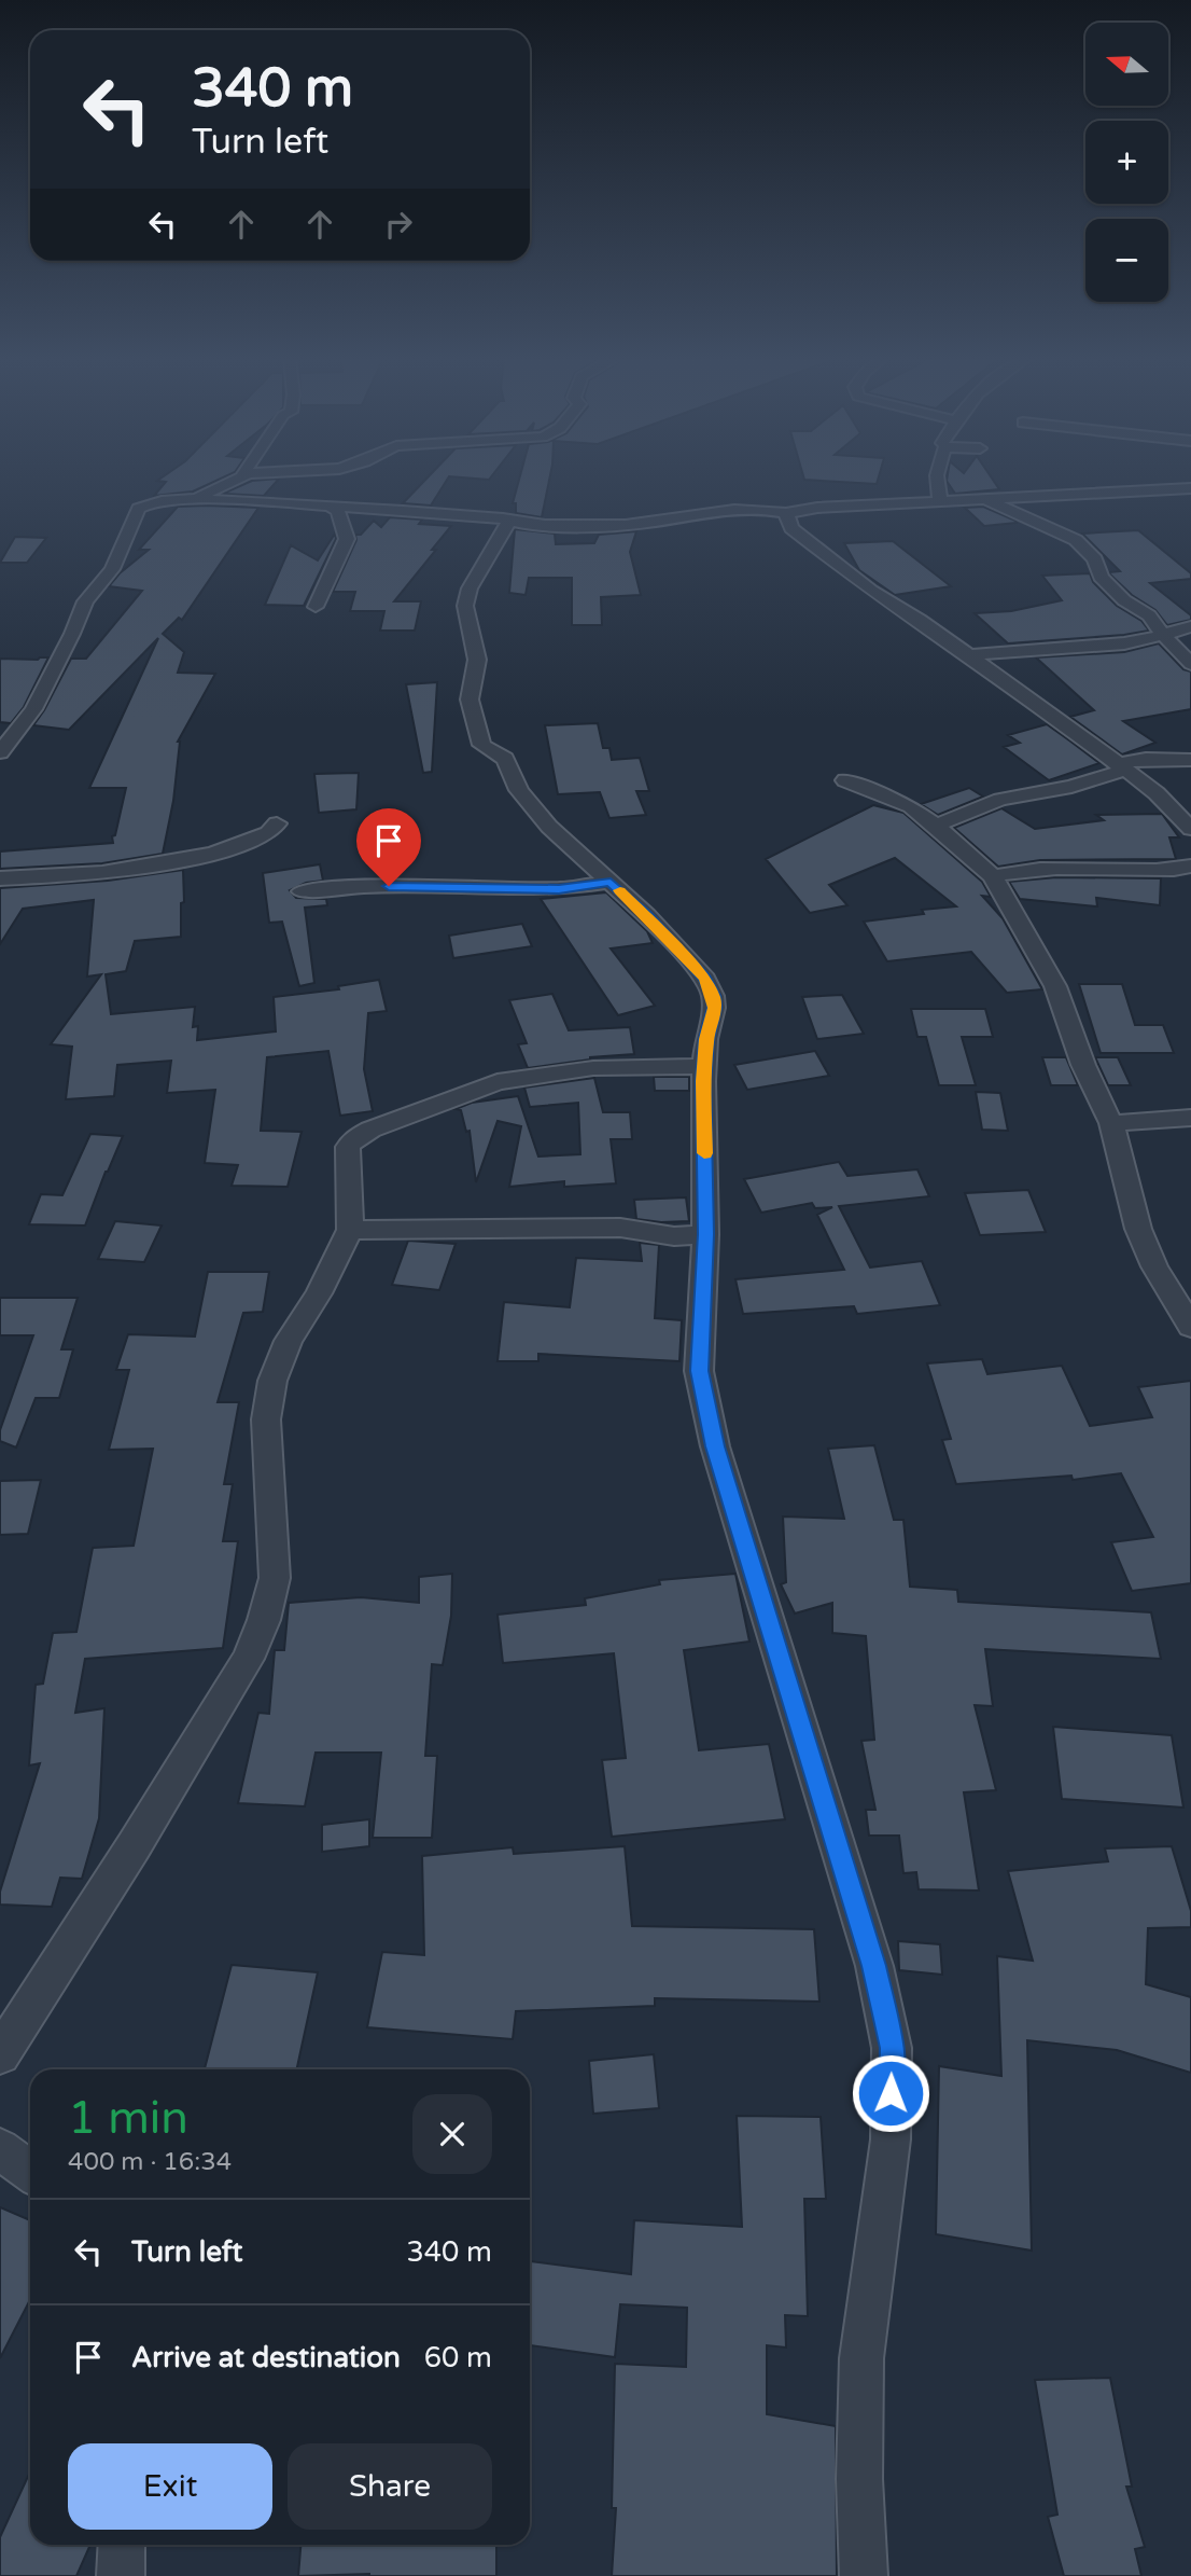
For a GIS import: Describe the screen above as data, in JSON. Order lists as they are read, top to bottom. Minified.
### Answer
{"north":"left","page":{"map_buttons":["+","−"],"turn":["340 m","Turn left"],"heading":["1 min","400 m · 16:34"],"list":[{"name":"Turn left","value":"340 m"},{"name":"Arrive at destination","value":"60 m"}],"buttons":["Exit","Share"]}}
